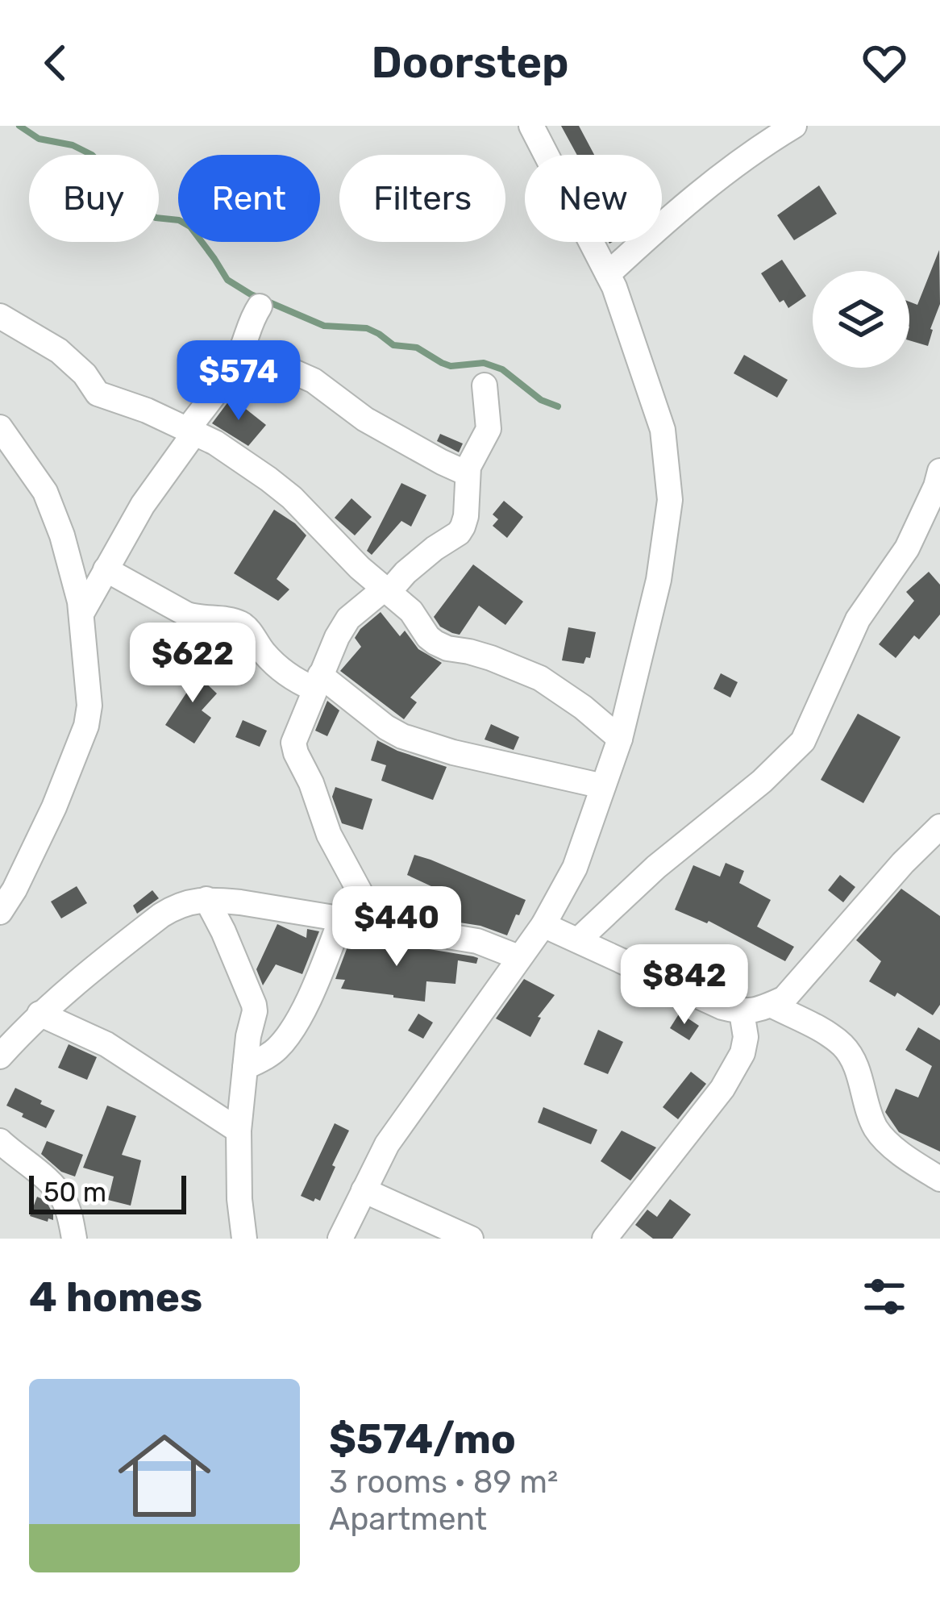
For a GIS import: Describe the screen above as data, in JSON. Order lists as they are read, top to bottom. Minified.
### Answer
{"scale_bar":"50 m","page":{"header":"Doorstep","chip":["Buy","Rent","Filters","New"],"price":["$574","$622","$440","$842"],"scale":"50 m","heading":"4 homes","list":[{"name":"$574/mo","note":"3 rooms · 89 m² · Apartment"}]}}
